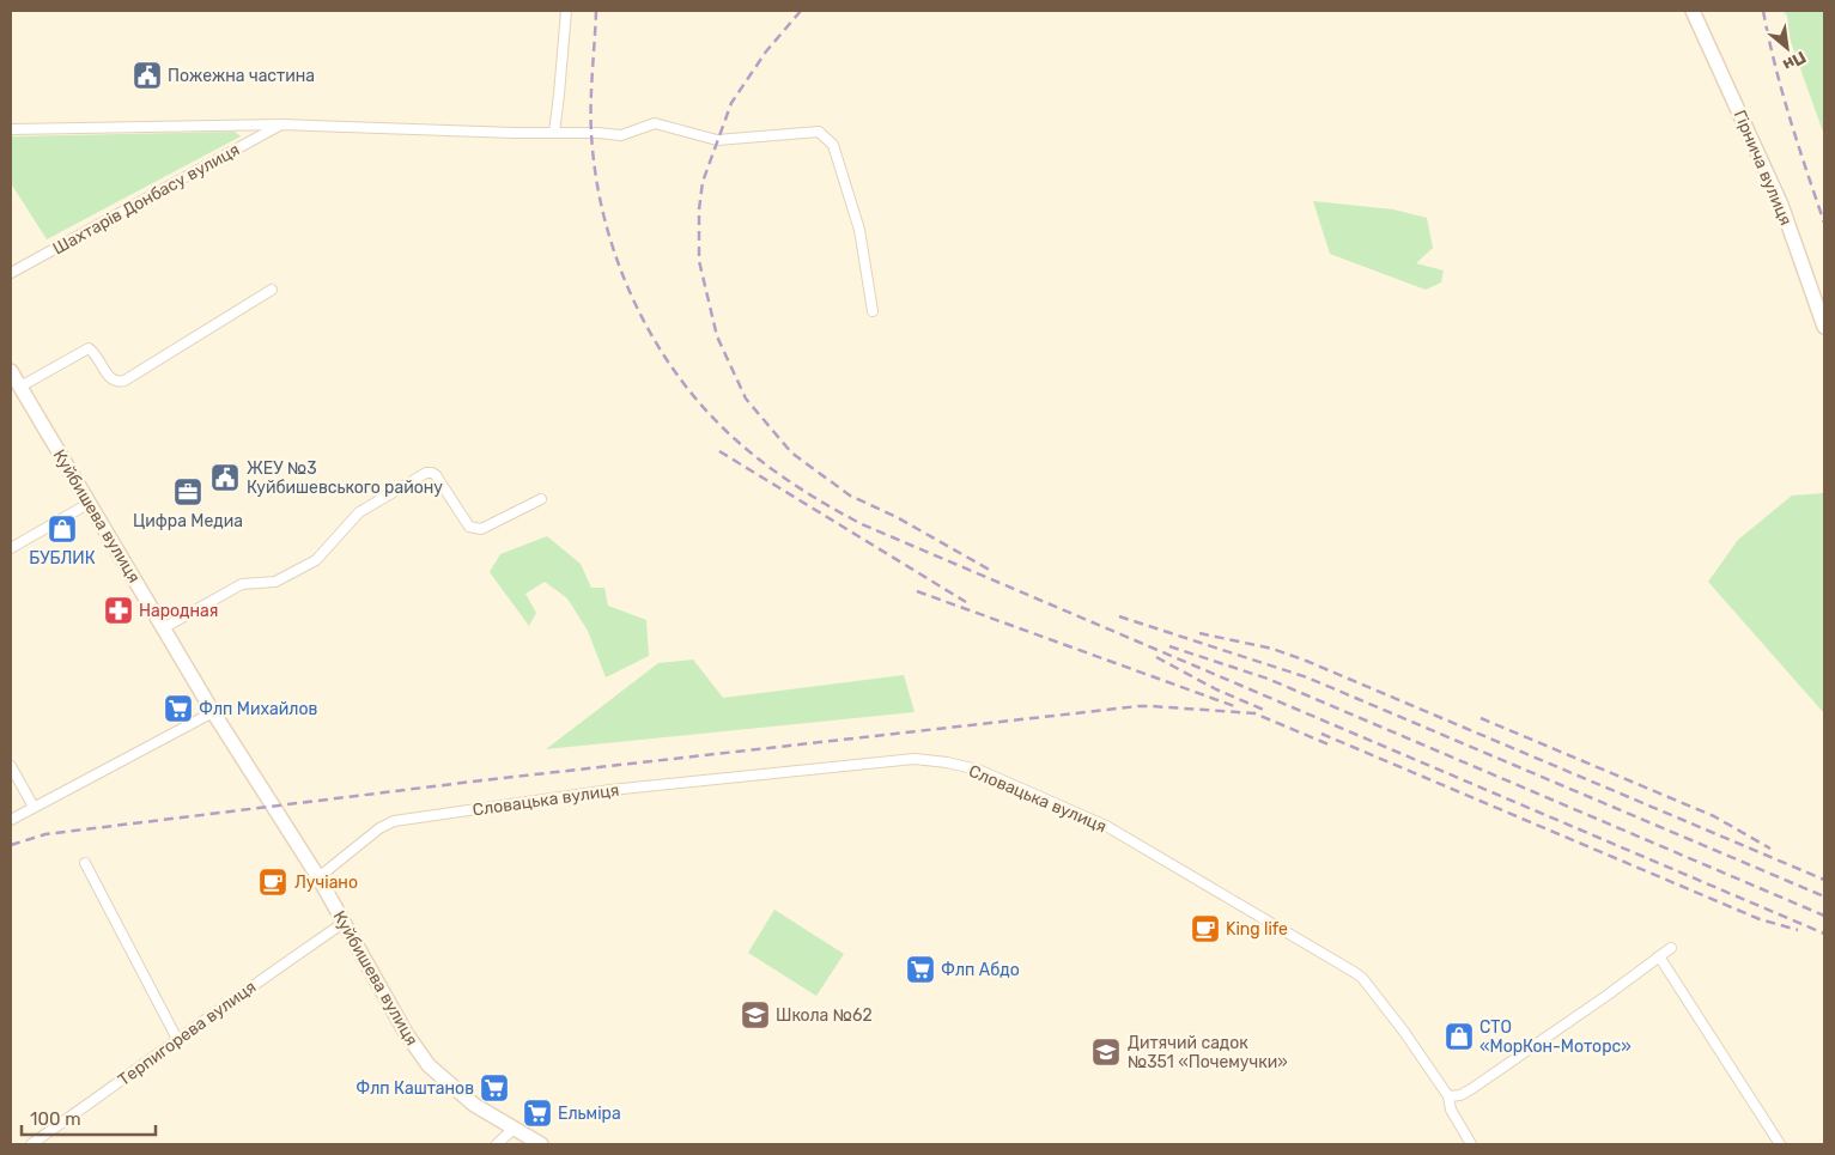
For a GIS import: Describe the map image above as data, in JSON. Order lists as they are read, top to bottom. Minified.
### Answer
{"streets":{"main road":["Гірнича вулиця","Куйбишева вулиця"],"street":["Шахтарів Донбасу вулиця","Словацька вулиця","Терпигорева вулиця"]},"crossings":[["Куйбишева вулиця","Словацька вулиця"],["Куйбишева вулиця","Терпигорева вулиця"]],"places":{"public building":["Пожежна частина","ЖЕУ №3 Куйбишевського району"],"office":["Цифра Медиа"],"shop":["БУБЛИК","СТО «МорКон-Моторс»"],"pharmacy":["Народная"],"supermarket":["Флп Михайлов","Флп Абдо","Флп Каштанов","Ельміра"],"cafe":["Лучіано","King life"],"school or university":["Школа №62","Дитячий садок №351 «Почемучки»"]},"scale_bar":"100 m","north":"bottom right"}
